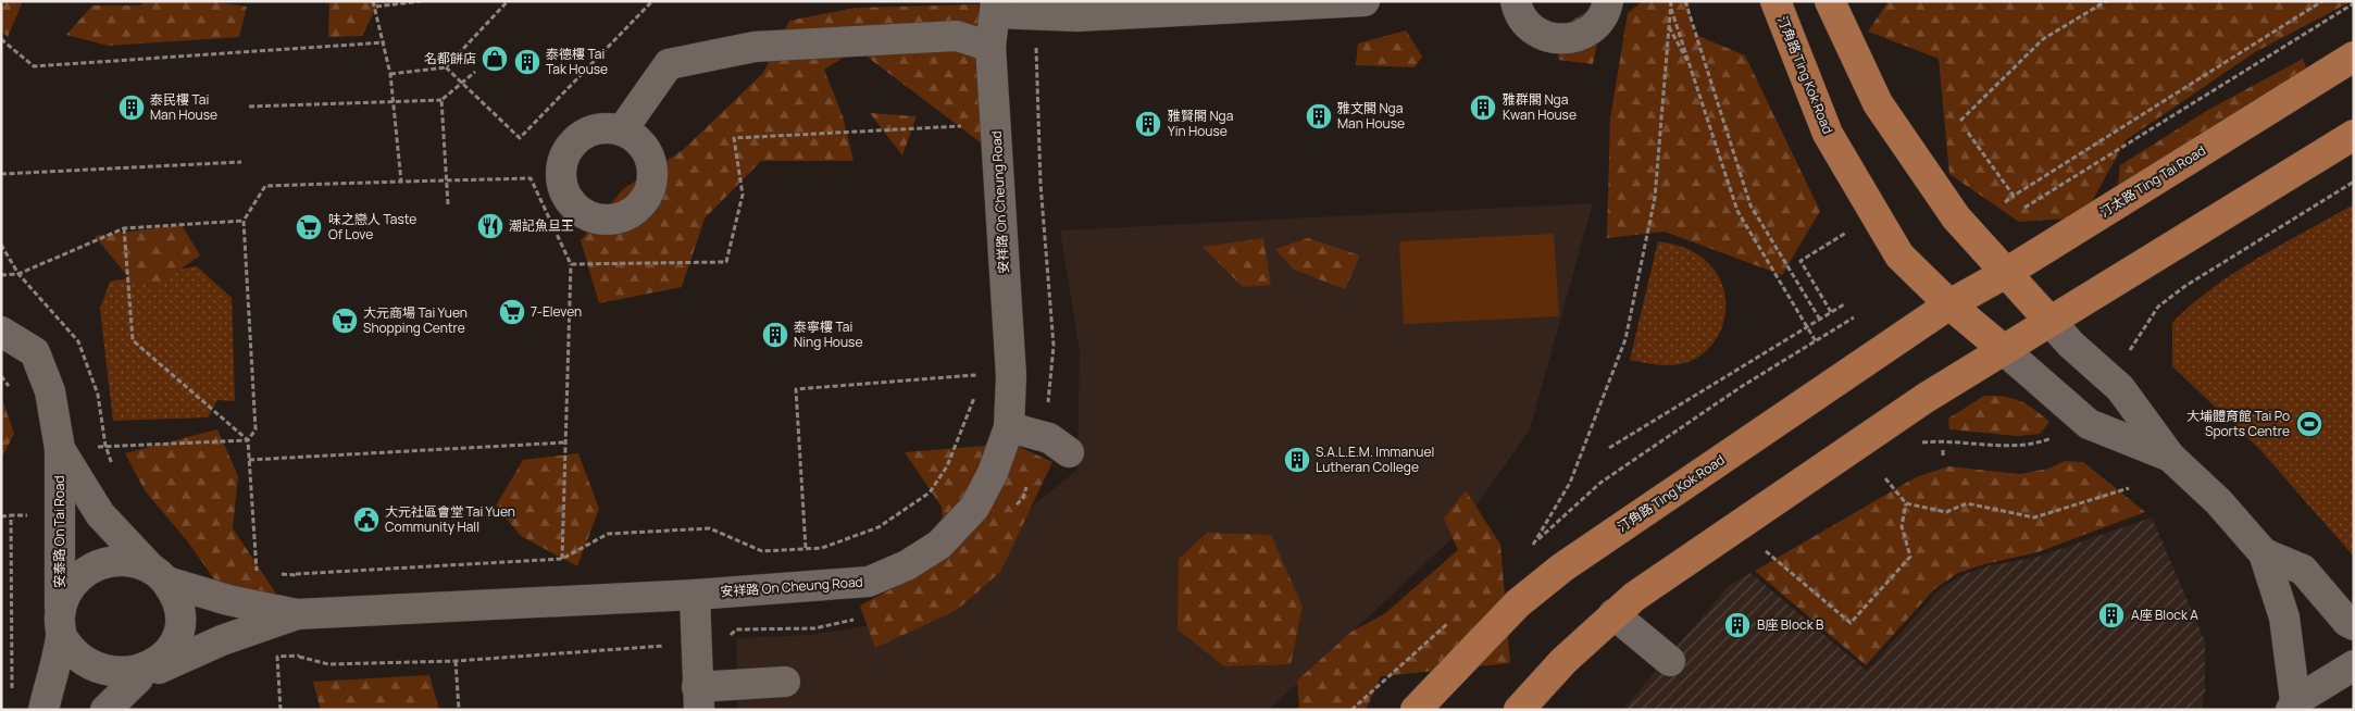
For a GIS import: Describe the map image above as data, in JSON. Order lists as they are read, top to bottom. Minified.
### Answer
{"streets":{"main road":["汀角路 Ting Kok Road","汀太路 Ting Tai Road"],"street":["安祥路 On Cheung Road","安泰路 On Tai Road"]},"crossings":[["汀角路 Ting Kok Road","汀太路 Ting Tai Road"],["安祥路 On Cheung Road","安泰路 On Tai Road"]],"places":{"shop":["名都餅店"],"building":["泰德樓 Tai Tak House","泰民樓 Tai Man House","雅群閣 Nga Kwan House","雅文閣 Nga Man House","雅賢閣 Nga Yin House","泰寧樓 Tai Ning House","S.A.L.E.M. Immanuel Lutheran College","A座 Block A","B座 Block B"],"restaurant":["潮記魚旦王"],"supermarket":["味之戀人 Taste Of Love","7-Eleven","大元商場 Tai Yuen Shopping Centre"],"sports":["大埔體育館 Tai Po Sports Centre"],"public building":["大元社區會堂 Tai Yuen Community Hall"]}}
